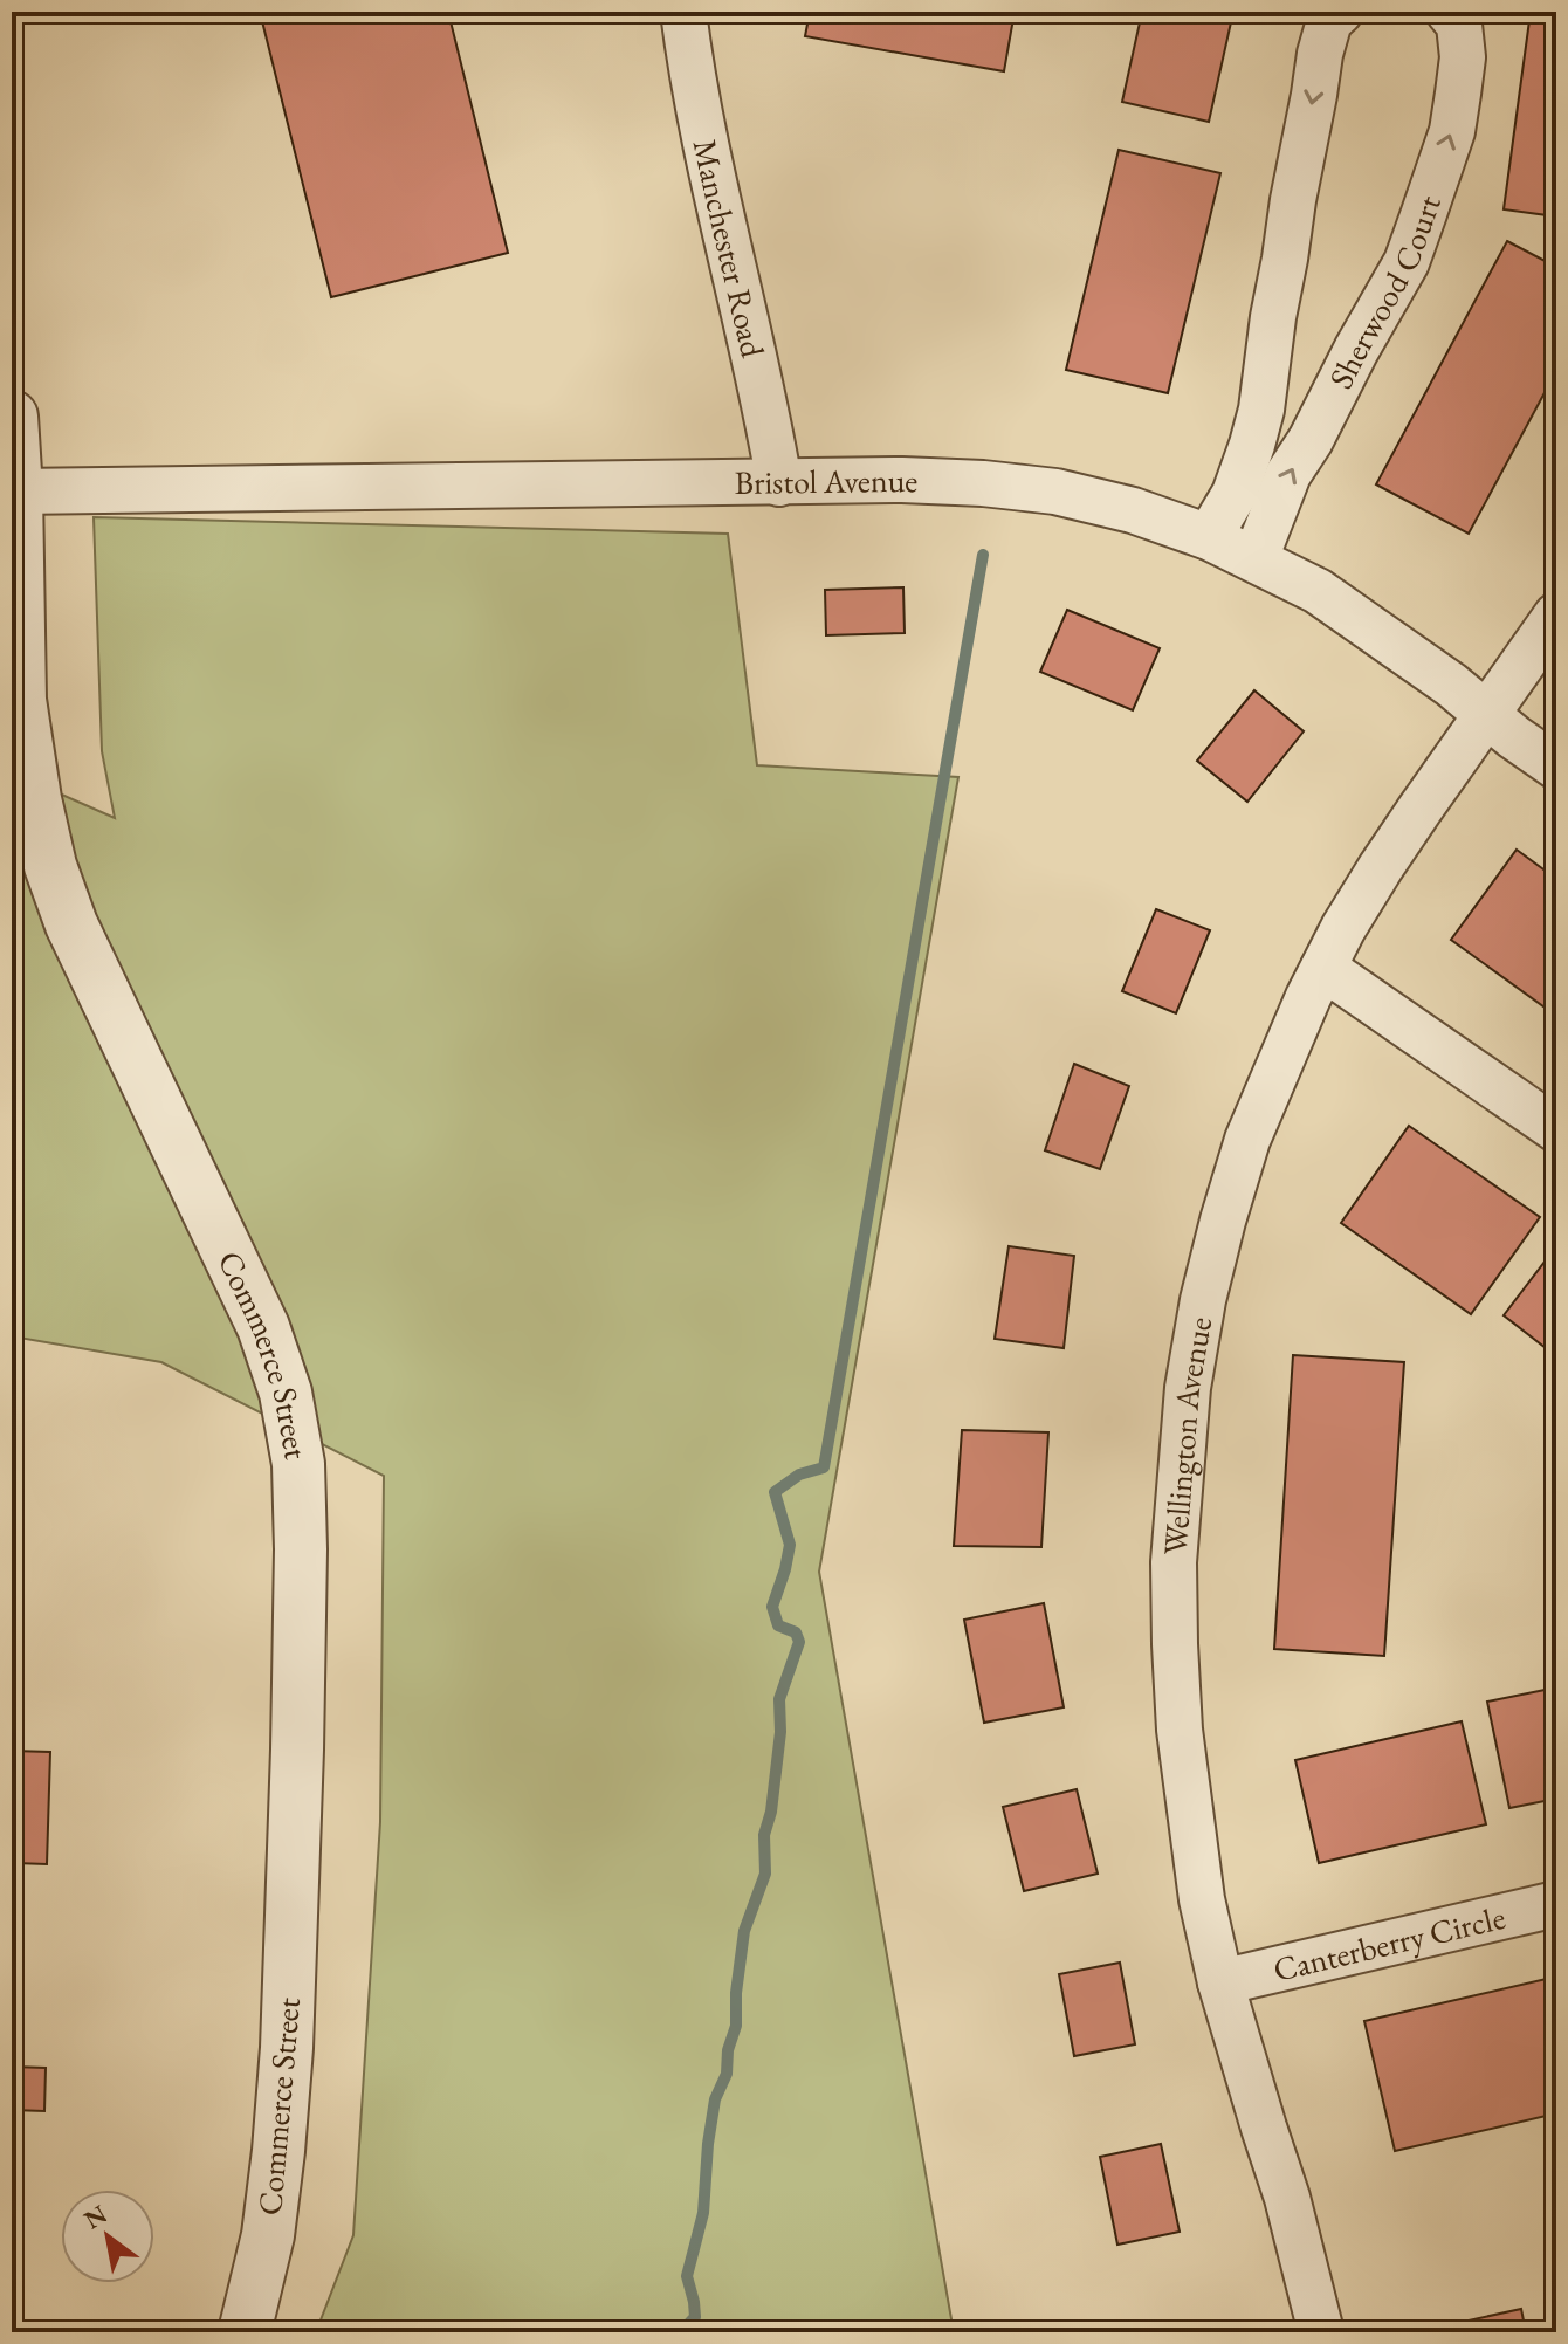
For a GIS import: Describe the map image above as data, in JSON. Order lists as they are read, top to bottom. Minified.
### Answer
{"streets":{"street":["Manchester Road","Sherwood Court","Bristol Avenue","Commerce Street","Wellington Avenue","Canterberry Circle"]},"crossings":[["Manchester Road","Bristol Avenue"],["Sherwood Court","Bristol Avenue"],["Bristol Avenue","Commerce Street"],["Bristol Avenue","Wellington Avenue"],["Wellington Avenue","Canterberry Circle"]],"north":"top left"}
